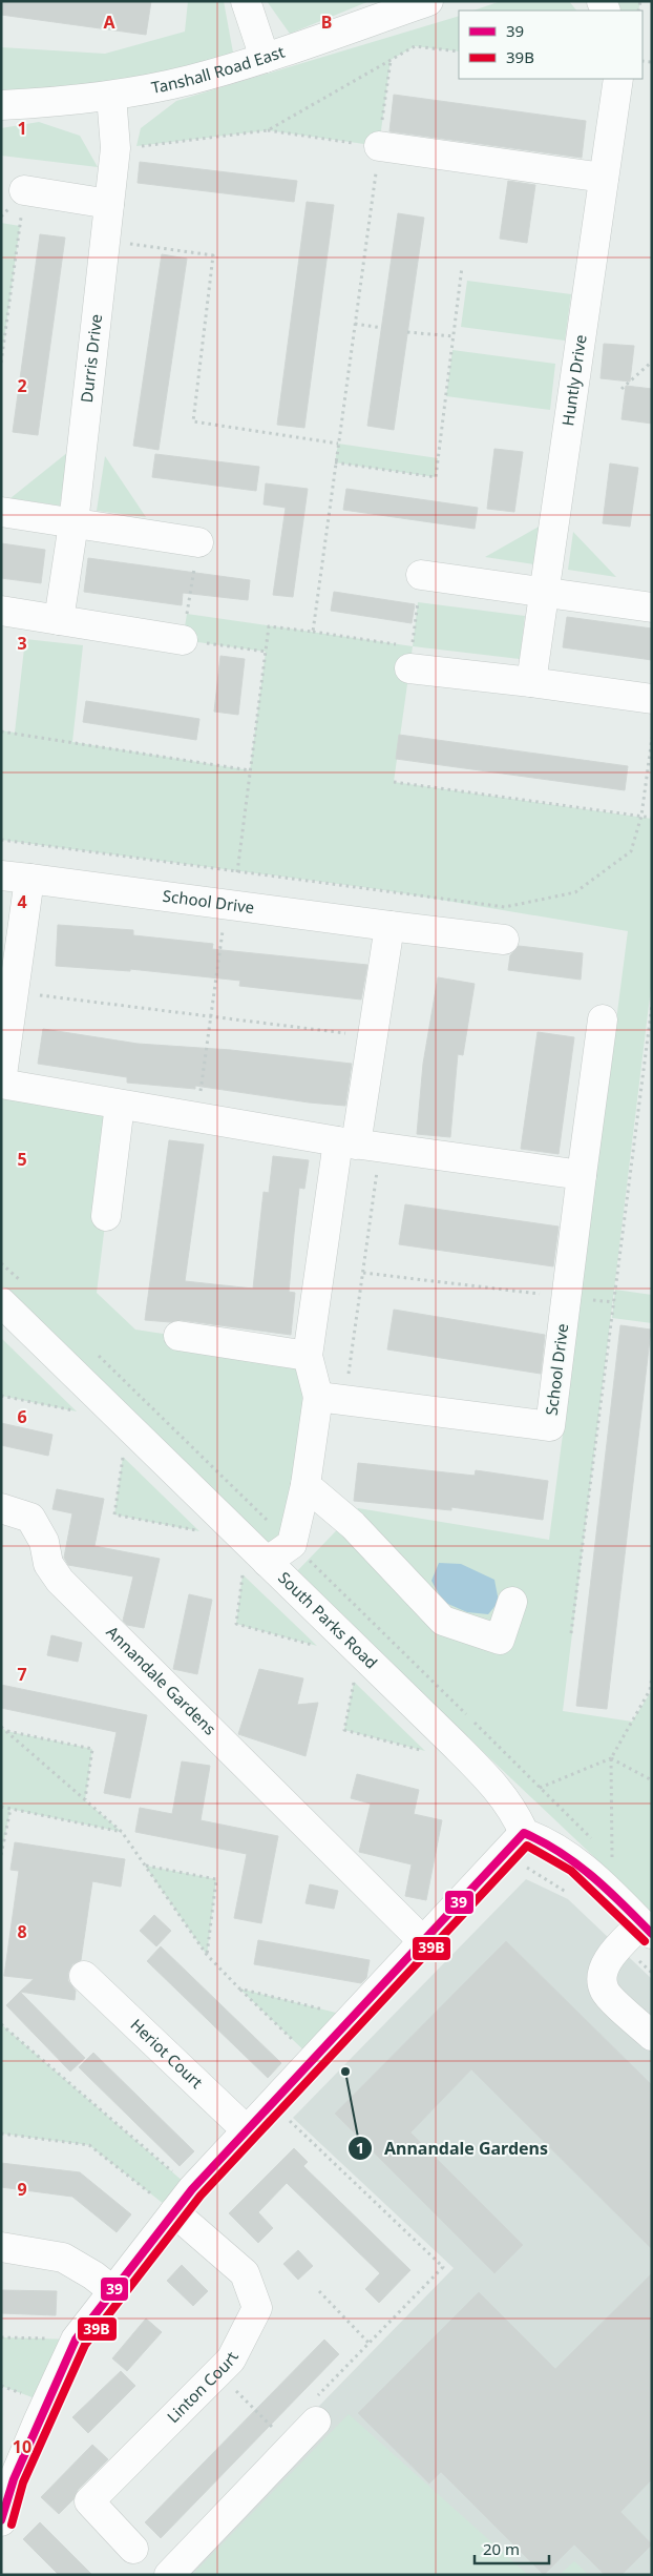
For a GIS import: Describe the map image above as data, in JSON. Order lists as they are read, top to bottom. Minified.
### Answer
{"streets":{"street":["Tanshall Road East","Durris Drive","Huntly Drive","School Drive","South Parks Road","Annandale Gardens","Heriot Court","Linton Court"]},"crossings":[["Tanshall Road East","Durris Drive"]],"places":["Annandale Gardens"],"lines":["transit line 39","transit line 39B"],"legend":["39","39B"],"scale_bar":"20 m","grid":{"columns":["A","B"],"rows":["1","2","3","4","5","6","7","8","9","10"]}}
